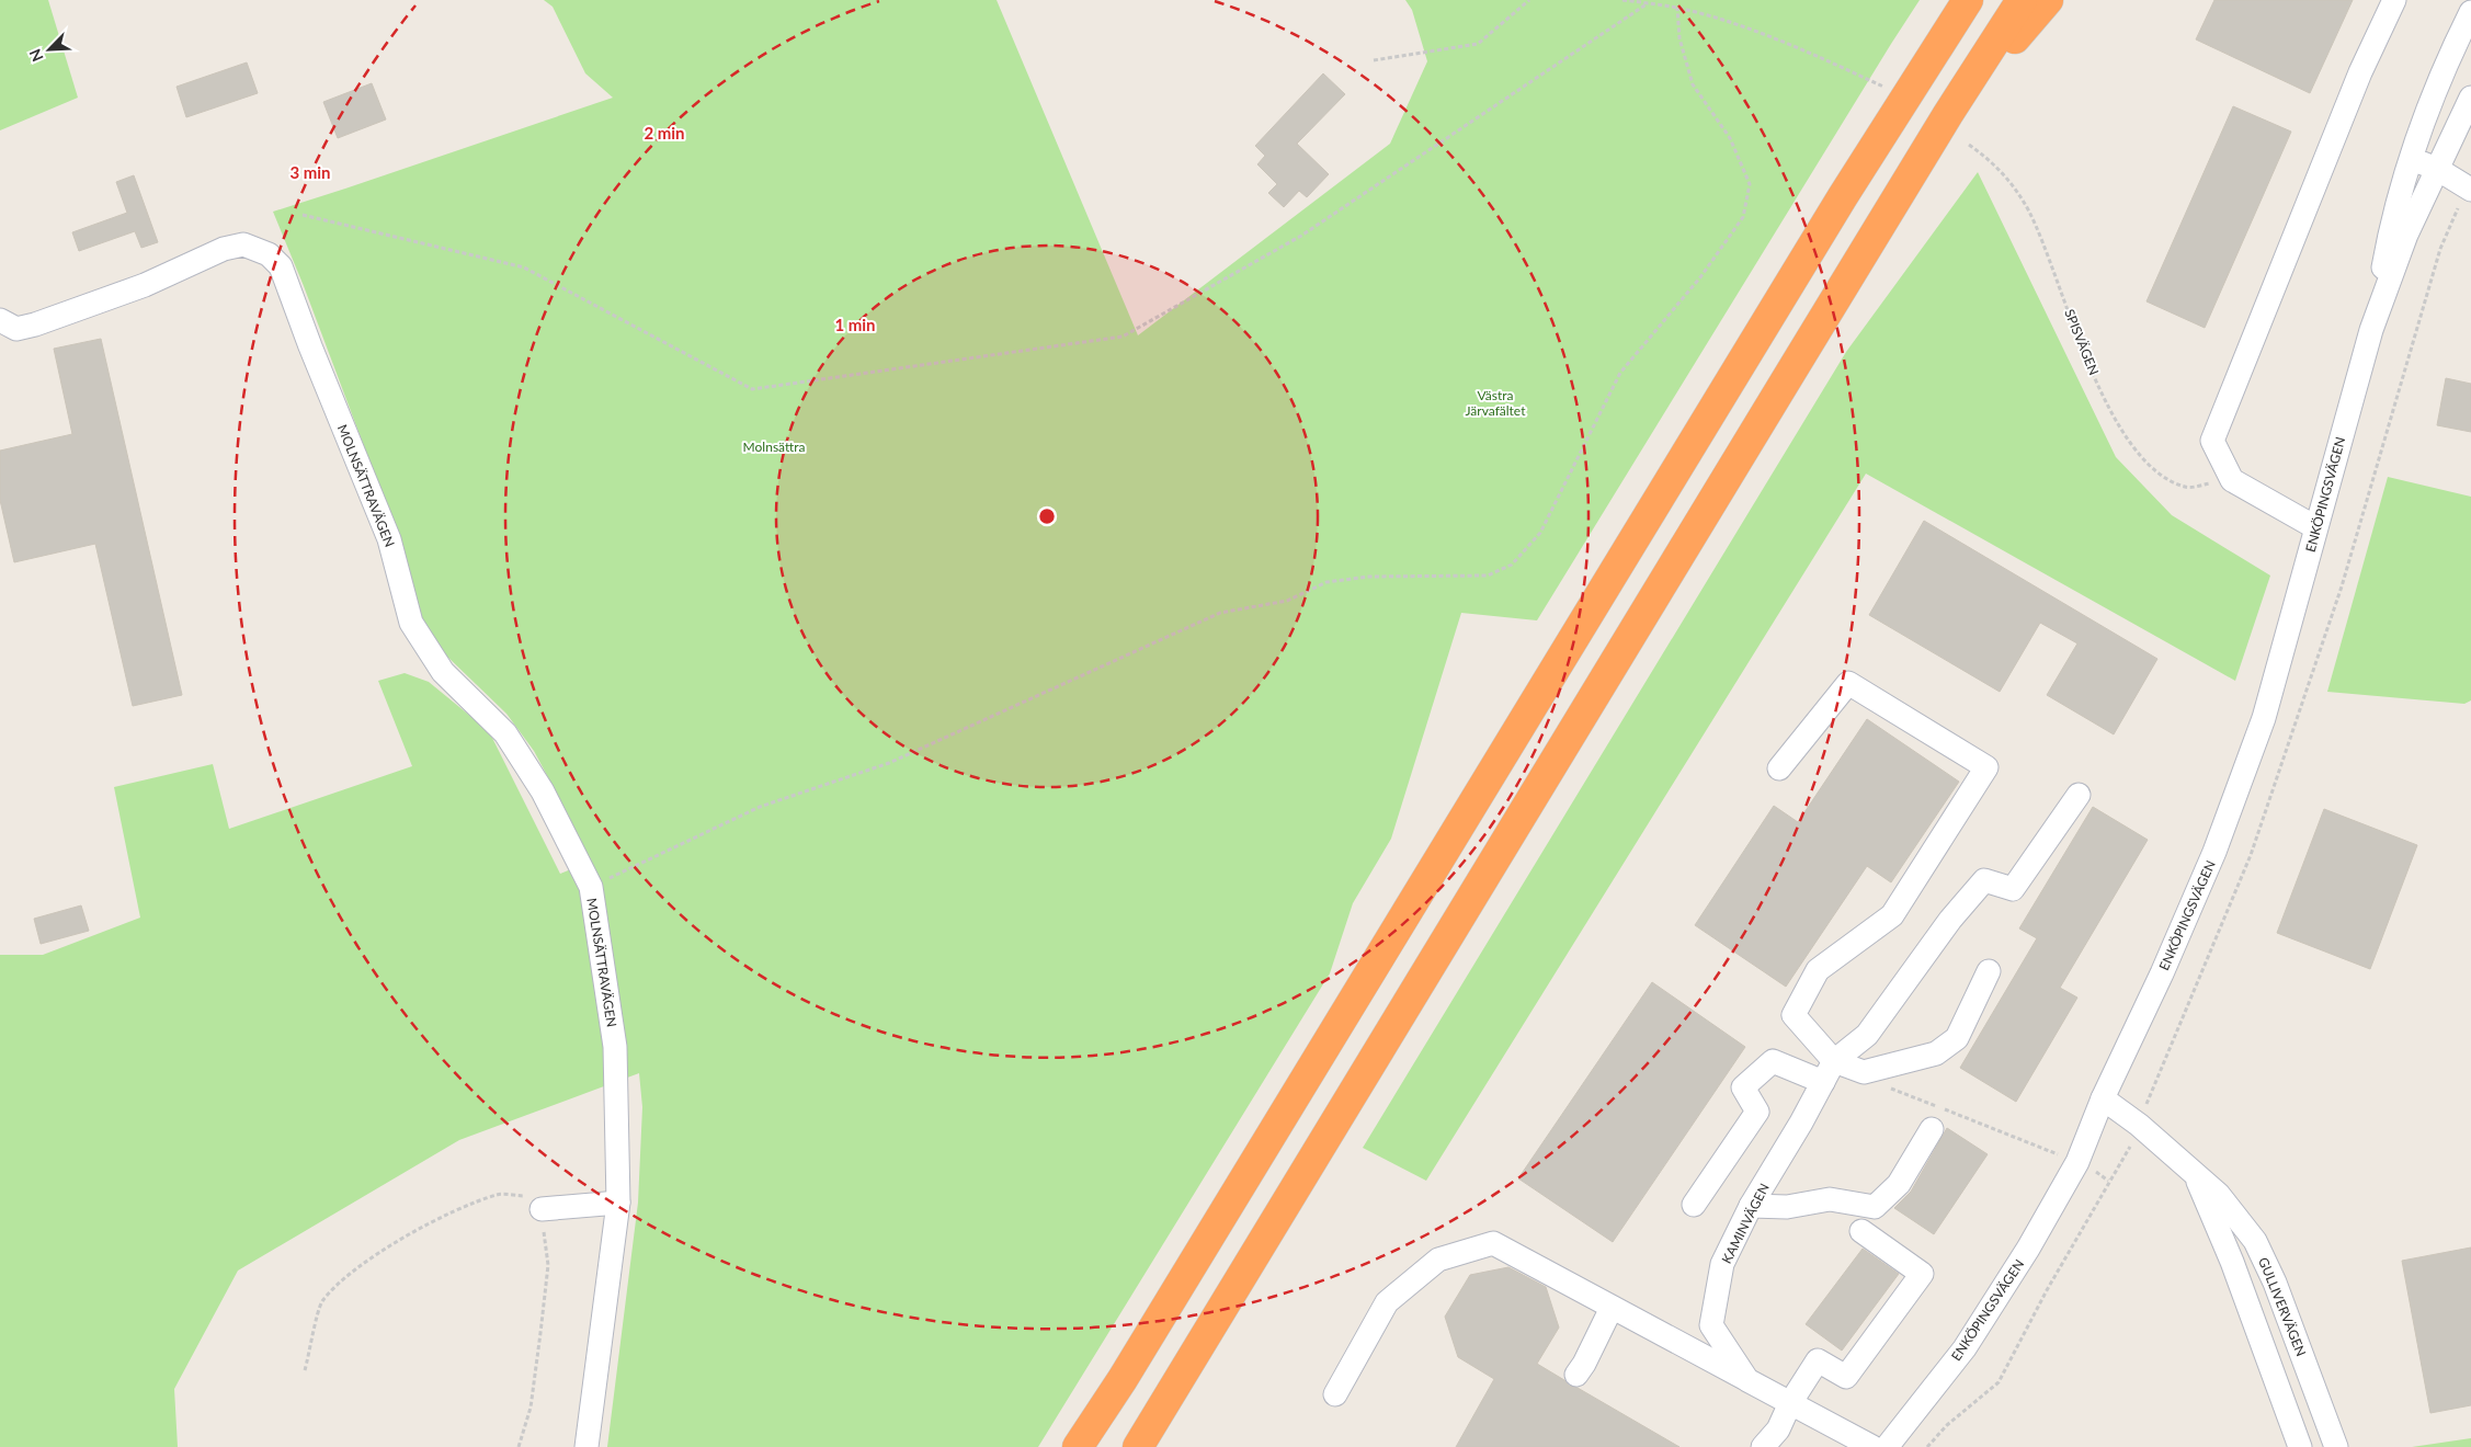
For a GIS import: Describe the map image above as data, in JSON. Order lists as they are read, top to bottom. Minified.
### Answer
{"streets":{"street":["MOLNSÄTTRAVÄGEN","ENKÖPINGSVÄGEN","KAMINVÄGEN","GULLIVERVÄGEN"],"path":["SPISVÄGEN"]},"crossings":[["ENKÖPINGSVÄGEN","GULLIVERVÄGEN"]],"parks":["Västra Järvafältet","Molnsättra"],"north":"bottom left","rings":["2 min","3 min","1 min"]}
